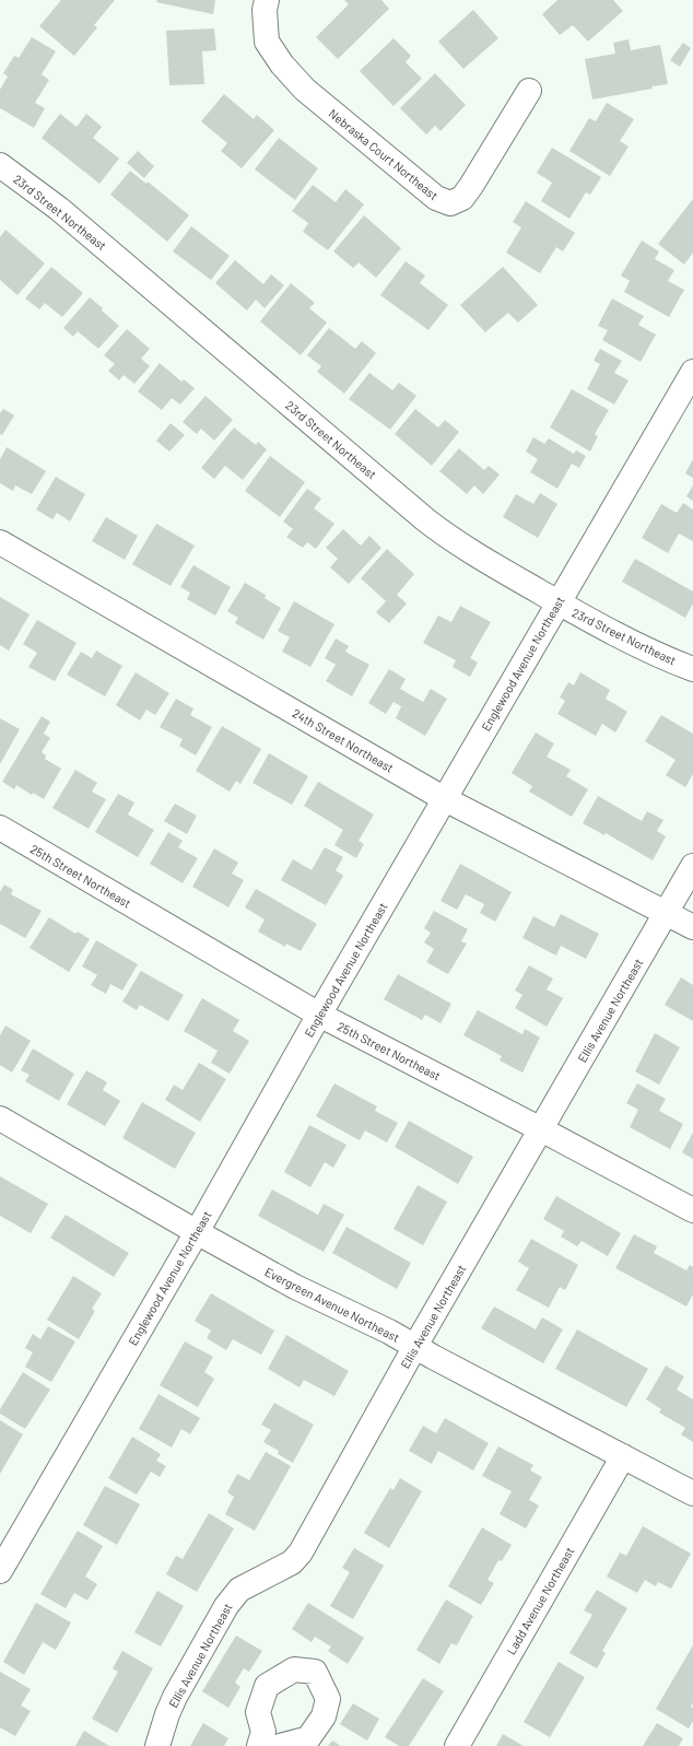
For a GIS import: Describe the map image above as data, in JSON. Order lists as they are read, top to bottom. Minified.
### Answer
{"streets":{"street":["Nebraska Court Northeast","23rd Street Northeast","Englewood Avenue Northeast","24th Street Northeast","25th Street Northeast","Ellis Avenue Northeast","Evergreen Avenue Northeast","Ladd Avenue Northeast"]},"crossings":[["23rd Street Northeast","Englewood Avenue Northeast"],["Englewood Avenue Northeast","24th Street Northeast"],["Englewood Avenue Northeast","25th Street Northeast"],["Englewood Avenue Northeast","Evergreen Avenue Northeast"],["24th Street Northeast","Ellis Avenue Northeast"],["25th Street Northeast","Ellis Avenue Northeast"],["Ellis Avenue Northeast","Evergreen Avenue Northeast"],["Evergreen Avenue Northeast","Ladd Avenue Northeast"]]}
